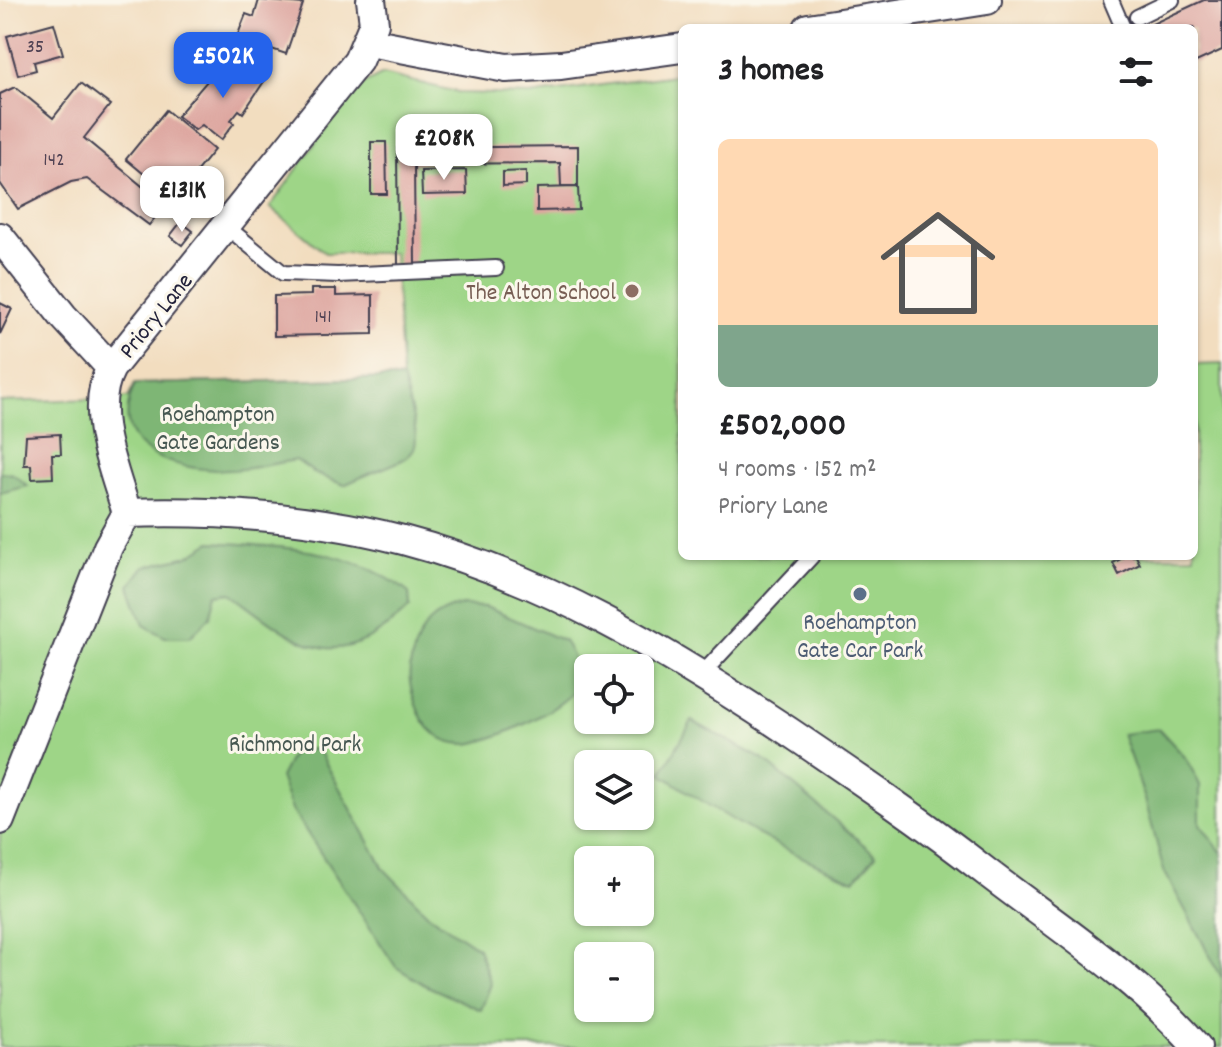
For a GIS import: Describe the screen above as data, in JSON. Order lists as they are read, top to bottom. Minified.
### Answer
{"streets":{"street":["Priory Lane"]},"parks":["Roehampton Gate Gardens","Richmond Park"],"places":["The Alton School","Roehampton Gate Car Park"],"house_numbers":["35","142","141"],"page":{"heading":"3 homes","price":["£502K","£208K","£131K"],"list":[{"name":"£502,000","note":"4 rooms · 152 m² · Priory Lane"}],"map_buttons":["+","−"]}}
